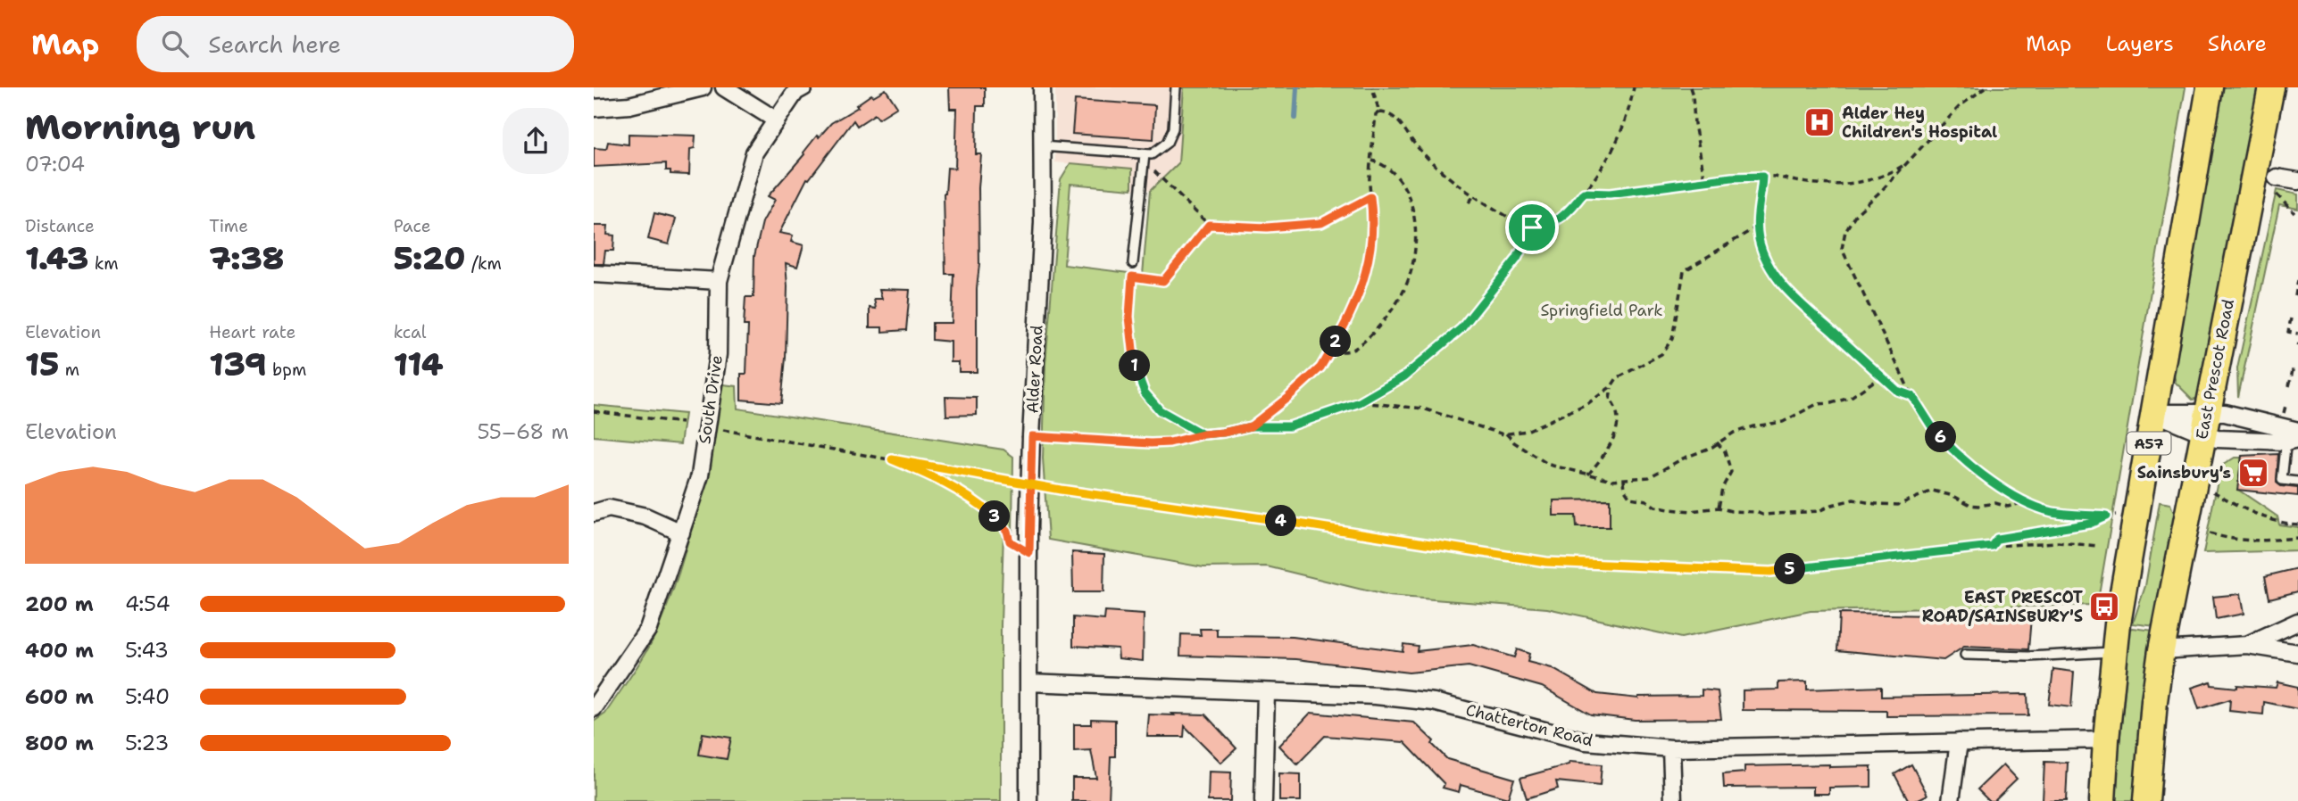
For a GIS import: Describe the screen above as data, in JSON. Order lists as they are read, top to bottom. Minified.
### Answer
{"streets":{"highway":["East Prescot Road","A57"],"street":["Alder Road","South Drive","Chatterton Road"]},"crossings":[["Alder Road","Chatterton Road"],["A57","Chatterton Road"]],"parks":["Springfield Park"],"places":{"hospital":["Alder Hey Children's Hospital"],"supermarket":["Sainsbury's"],"bus stop":["EAST PRESCOT ROAD/SAINSBURY'S"]},"page":{"header":"Map","search":"Search here","nav":["Map","Layers","Share"],"heading":["Morning run","07:04"],"stats":[["Distance","1.43 km"],["Time","7:38"],["Pace","5:20 /km"],["Elevation","15 m"],["Heart rate","139 bpm"],["kcal","114"]],"pins":["2","1","6","3","4","5"],"chart":["Elevation","55–68 m"],"list":[{"name":"200 m","note":"4:54"},{"name":"400 m","note":"5:43"},{"name":"600 m","note":"5:40"},{"name":"800 m","note":"5:23"}]}}
